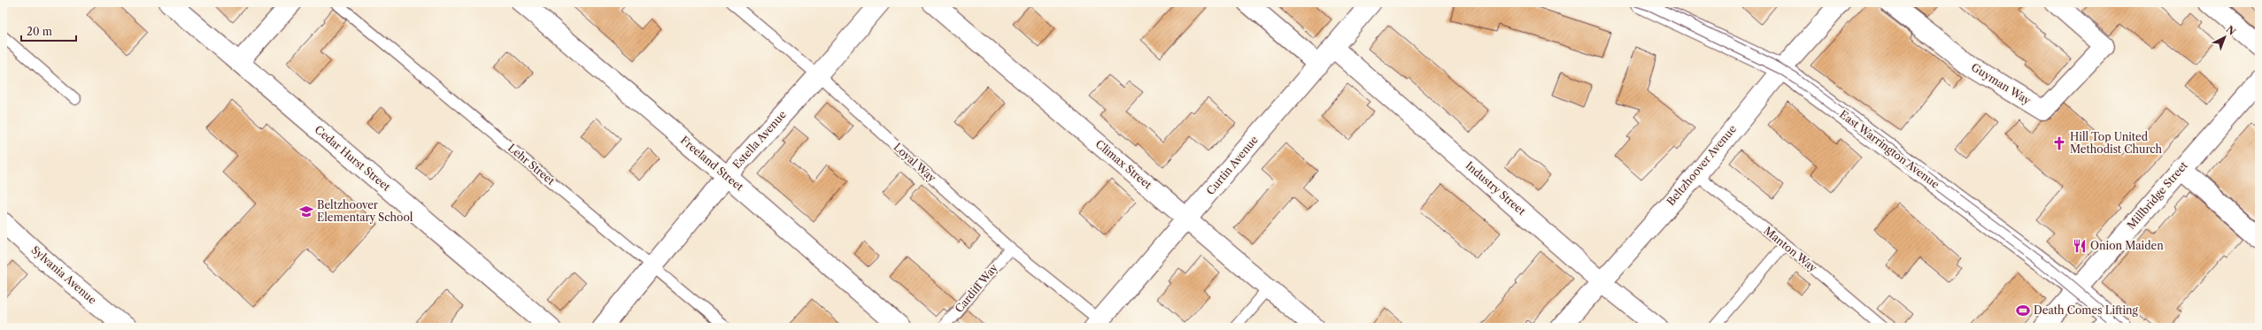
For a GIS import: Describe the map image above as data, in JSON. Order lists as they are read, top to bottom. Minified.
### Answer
{"streets":{"street":["Guyman Way","Estella Avenue","East Warrington Avenue","Cedar Hurst Street","Freeland Street","Climax Street","Curtin Avenue","Beltzhoover Avenue","Industry Street","Millbridge Street","Sylvania Avenue"],"lane":["Loyal Way","Lehr Street","Manton Way","Cardiff Way"]},"crossings":[["Estella Avenue","Loyal Way"],["Estella Avenue","Freeland Street"],["Estella Avenue","Lehr Street"],["East Warrington Avenue","Beltzhoover Avenue"],["East Warrington Avenue","Millbridge Street"],["Loyal Way","Curtin Avenue"],["Loyal Way","Cardiff Way"],["Climax Street","Curtin Avenue"],["Curtin Avenue","Industry Street"],["Beltzhoover Avenue","Industry Street"],["Beltzhoover Avenue","Manton Way"]],"places":{"church":["Hill Top United Methodist Church"],"school or university":["Beltzhoover Elementary School"],"restaurant":["Onion Maiden"],"sports":["Death Comes Lifting"]},"scale_bar":"20 m","north":"top right"}
